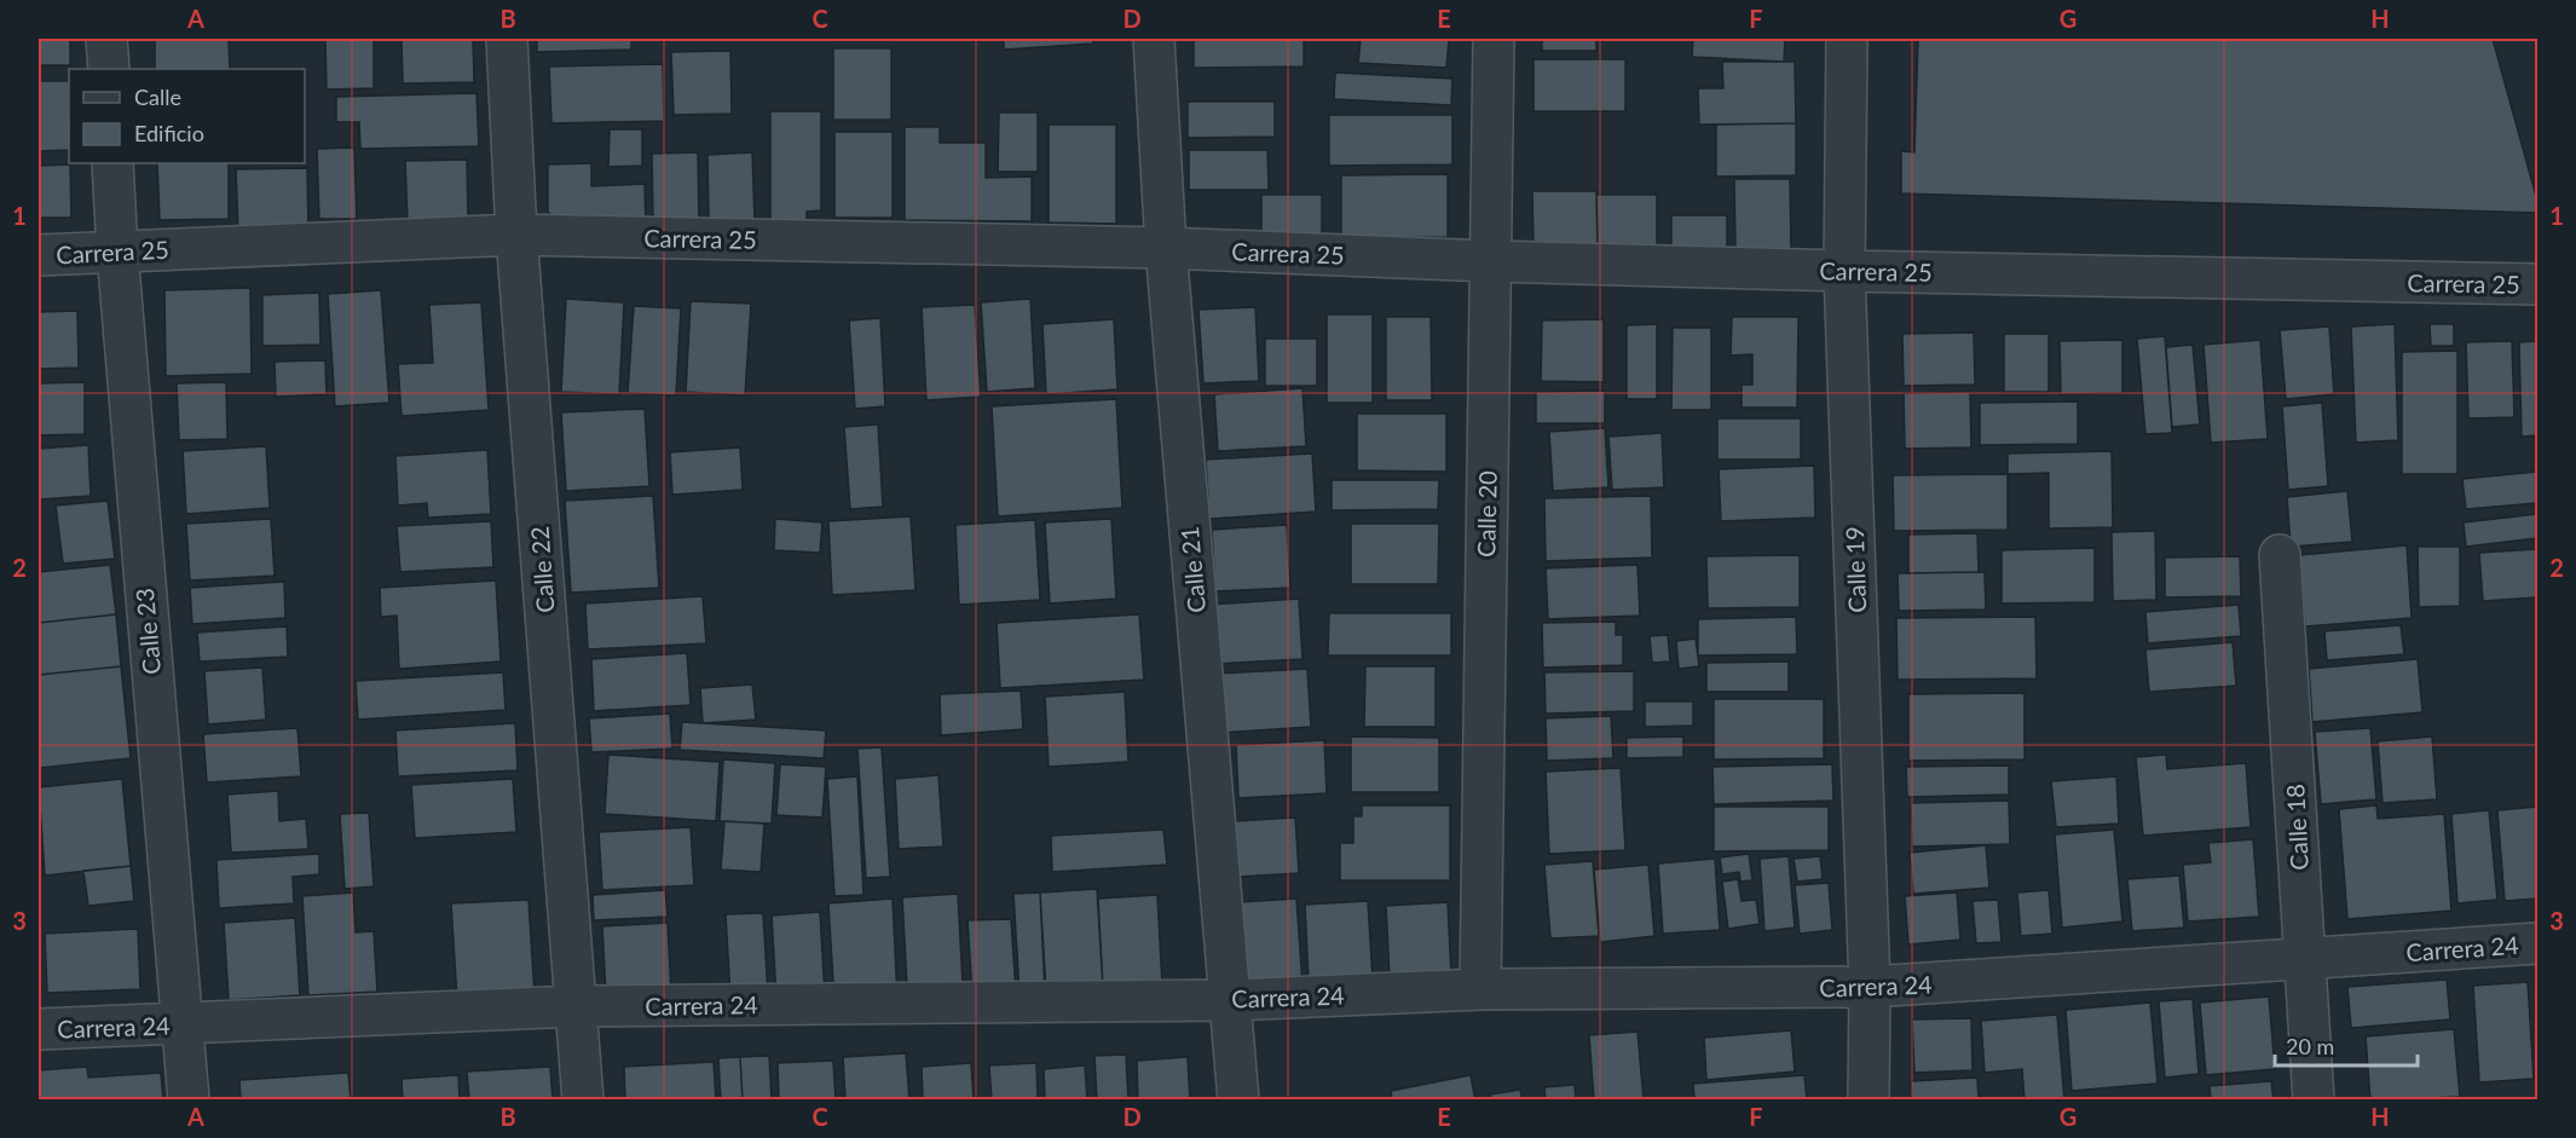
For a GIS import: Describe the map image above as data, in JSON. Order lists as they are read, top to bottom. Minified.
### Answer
{"streets":{"street":["Carrera 25","Calle 20","Calle 22","Calle 21","Calle 19","Calle 23","Calle 18","Carrera 24"]},"crossings":[["Carrera 25","Calle 20"],["Carrera 25","Calle 22"],["Carrera 25","Calle 21"],["Carrera 25","Calle 19"],["Carrera 25","Calle 23"],["Calle 20","Carrera 24"],["Calle 22","Carrera 24"],["Calle 21","Carrera 24"],["Calle 19","Carrera 24"],["Calle 23","Carrera 24"],["Calle 18","Carrera 24"]],"legend":["Calle","Edificio"],"scale_bar":"20 m","grid":{"columns":["A","B","C","D","E","F","G","H"],"rows":["1","2","3"]}}
